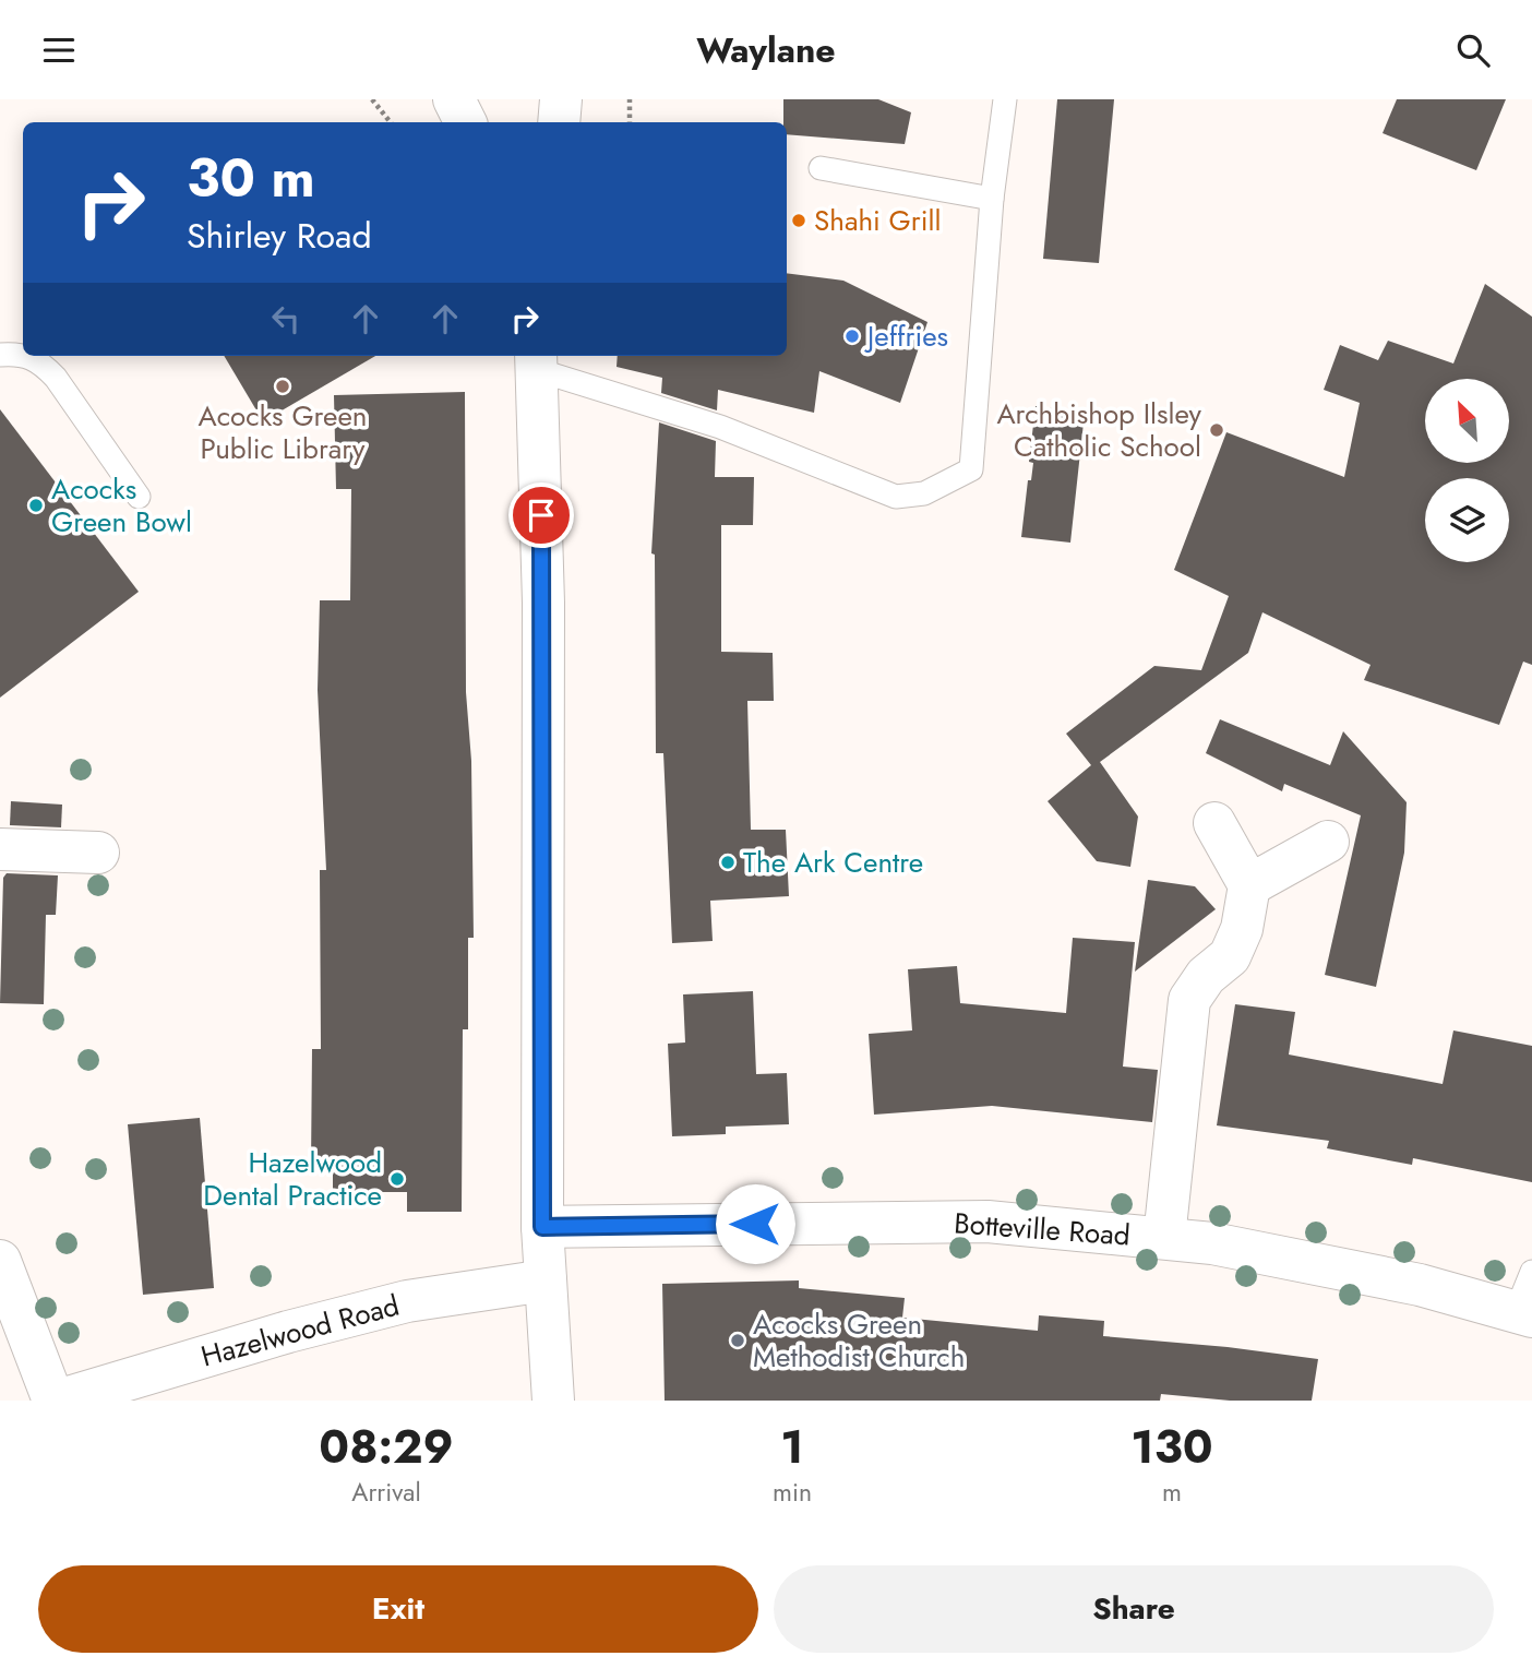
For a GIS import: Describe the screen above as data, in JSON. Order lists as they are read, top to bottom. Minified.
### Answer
{"streets":{"street":["Botteville Road","Hazelwood Road"]},"places":["Shahi Grill","Jeffries","Acocks Green Public Library","Archbishop Ilsley Catholic School","Acocks Green Bowl","The Ark Centre","Hazelwood Dental Practice","Acocks Green Methodist Church"],"north":"top left","page":{"header":"Waylane","turn":["30 m","Shirley Road"],"eta":["08:29","Arrival","1","min","130","m"],"buttons":["Exit","Share"]}}
